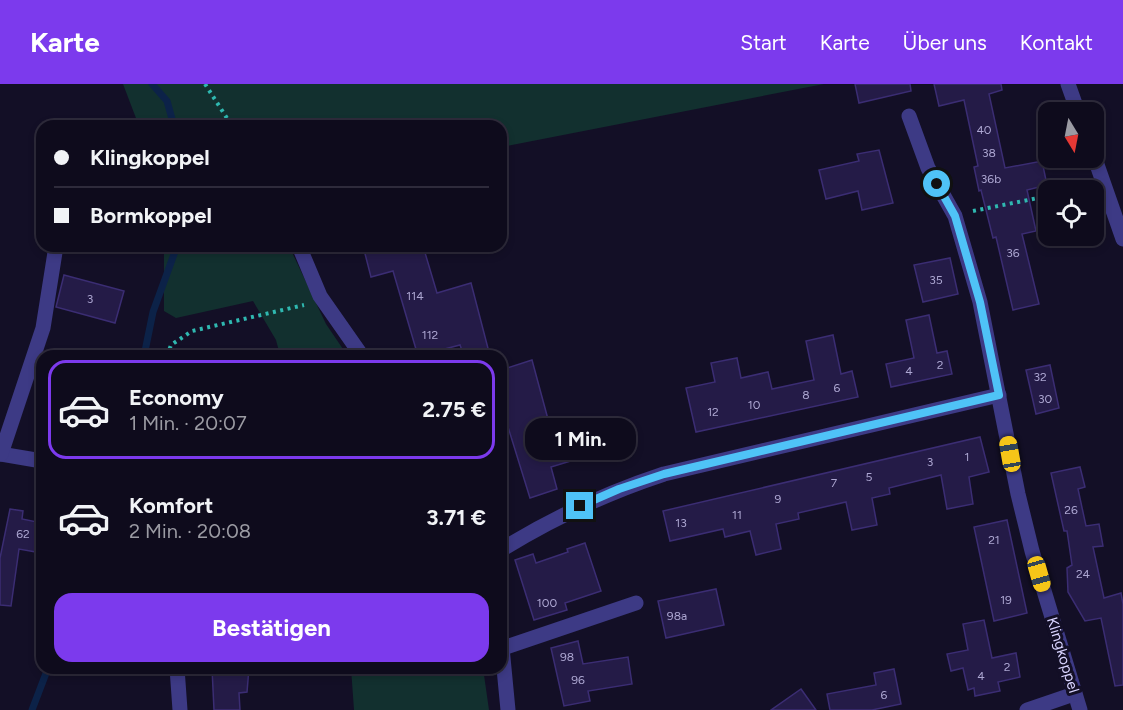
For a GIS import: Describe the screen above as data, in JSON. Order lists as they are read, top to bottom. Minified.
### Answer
{"streets":{"street":["Klingkoppel"]},"house_numbers":["40","38","36b","36","35","114","3","112","2","4","32","6","8","30","10","12","1","3","5","7","9","26","11","13","62","21","24","19","100","98a","98","2","4","96","6"],"north":"bottom","page":{"header":"Karte","nav":["Start","Karte","Über uns","Kontakt"],"banner":["Klingkoppel","Bormkoppel"],"list":[{"name":"Economy","note":"1 Min. · 20:07","value":"2.75 €"},{"name":"Komfort","note":"2 Min. · 20:08","value":"3.71 €"}],"bubble":"1 Min.","buttons":"Bestätigen"}}
